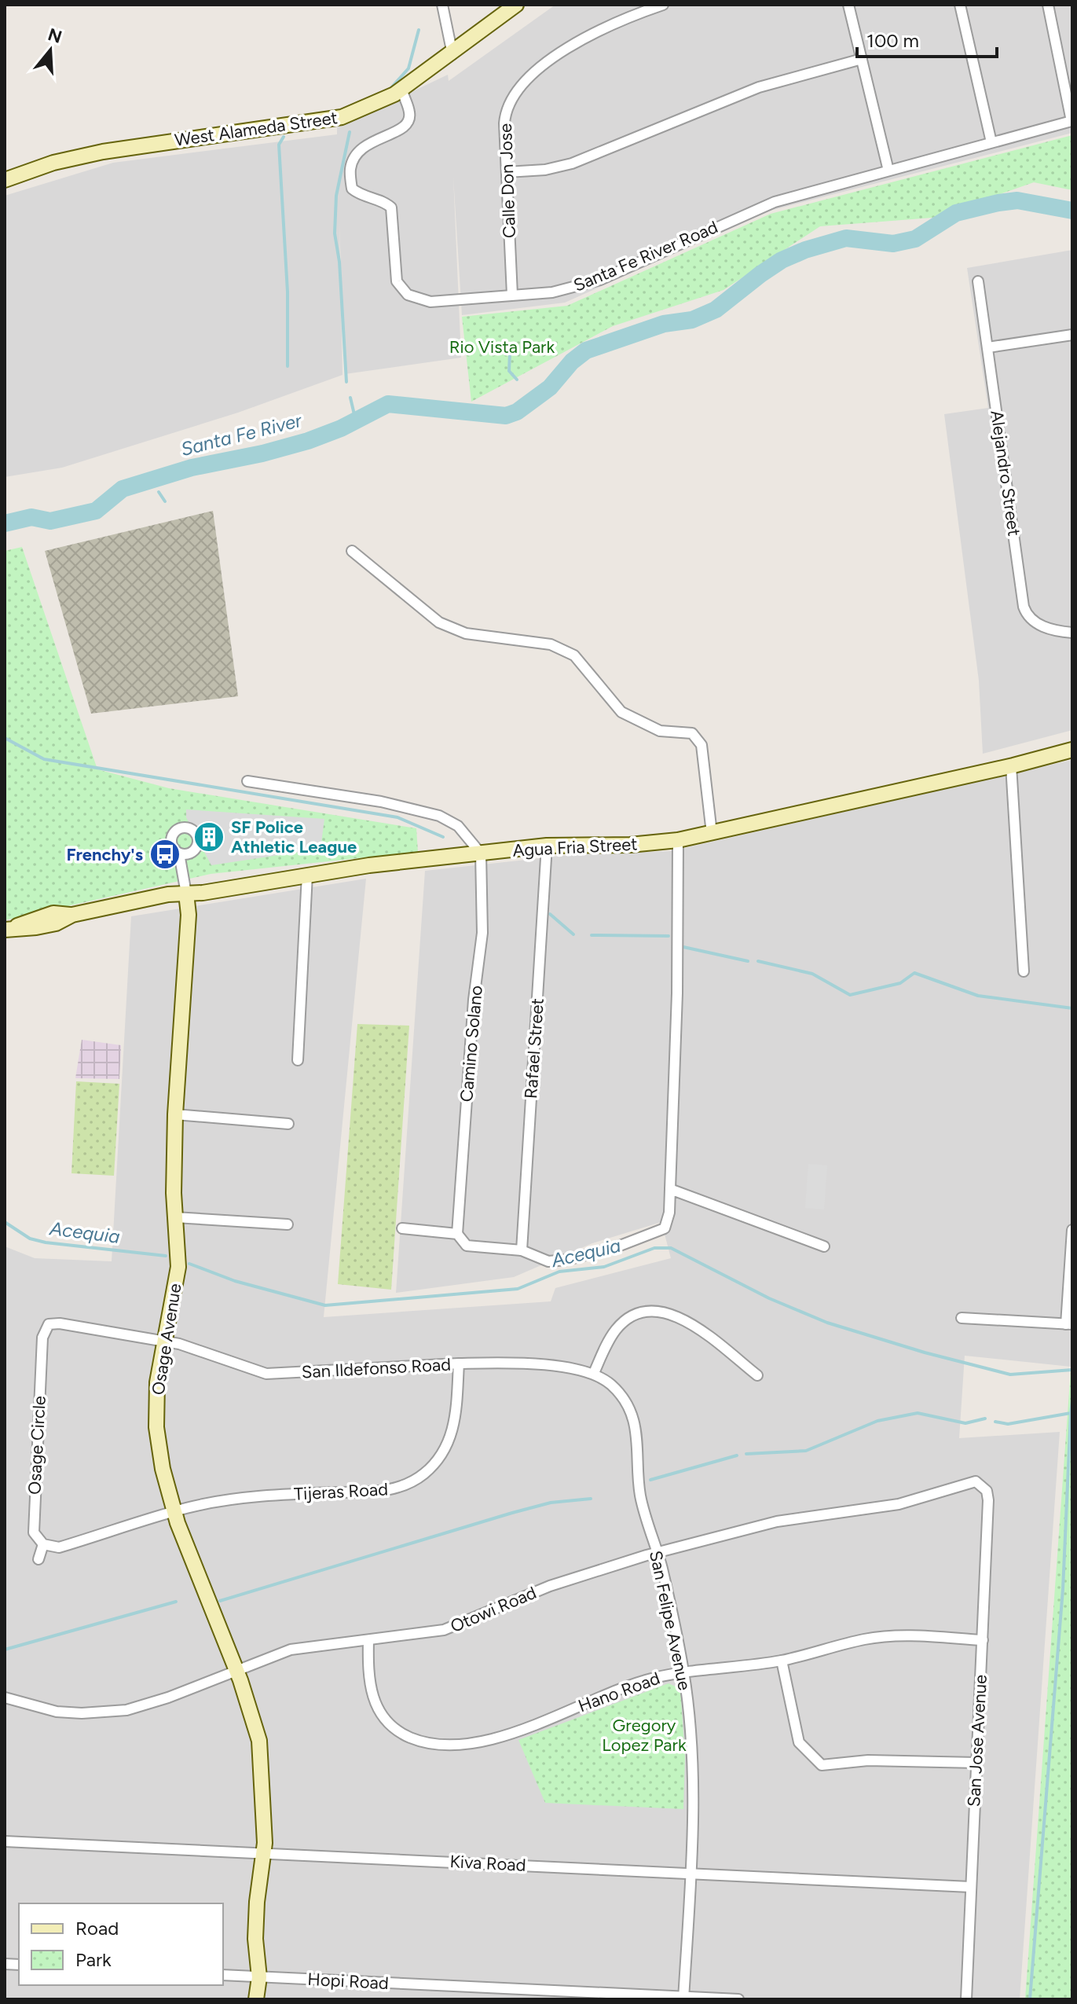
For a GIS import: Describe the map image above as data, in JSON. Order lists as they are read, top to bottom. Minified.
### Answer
{"streets":{"street":["West Alameda Street","Calle Don Jose","Santa Fe River Road","Alejandro Street","Agua Fria Street","Camino Solano","Rafael Street","Osage Avenue","San Ildefonso Road","Osage Circle","Tijeras Road","Otowi Road","San Felipe Avenue","Hano Road","San Jose Avenue","Kiva Road","Hopi Road"]},"crossings":[["West Alameda Street","Santa Fe River Road"],["Calle Don Jose","Santa Fe River Road"],["Agua Fria Street","Camino Solano"],["Agua Fria Street","Rafael Street"],["Agua Fria Street","Osage Avenue"],["Osage Avenue","San Ildefonso Road"],["Osage Avenue","Osage Circle"],["Osage Avenue","Tijeras Road"],["Osage Avenue","Otowi Road"],["Osage Avenue","Kiva Road"],["Osage Avenue","Hopi Road"],["San Ildefonso Road","Osage Circle"],["San Ildefonso Road","Tijeras Road"],["San Ildefonso Road","San Felipe Avenue"],["Otowi Road","San Felipe Avenue"],["Otowi Road","Hano Road"],["Otowi Road","San Jose Avenue"],["San Felipe Avenue","Hano Road"],["San Felipe Avenue","Kiva Road"],["San Felipe Avenue","Hopi Road"],["Hano Road","San Jose Avenue"],["San Jose Avenue","Kiva Road"]],"water":["Santa Fe River","Acequia"],"parks":["Rio Vista Park","Gregory Lopez Park"],"places":{"building":["SF Police Athletic League"],"bus stop":["Frenchy's"]},"legend":["Road","Park"],"scale_bar":"100 m","north":"top"}
